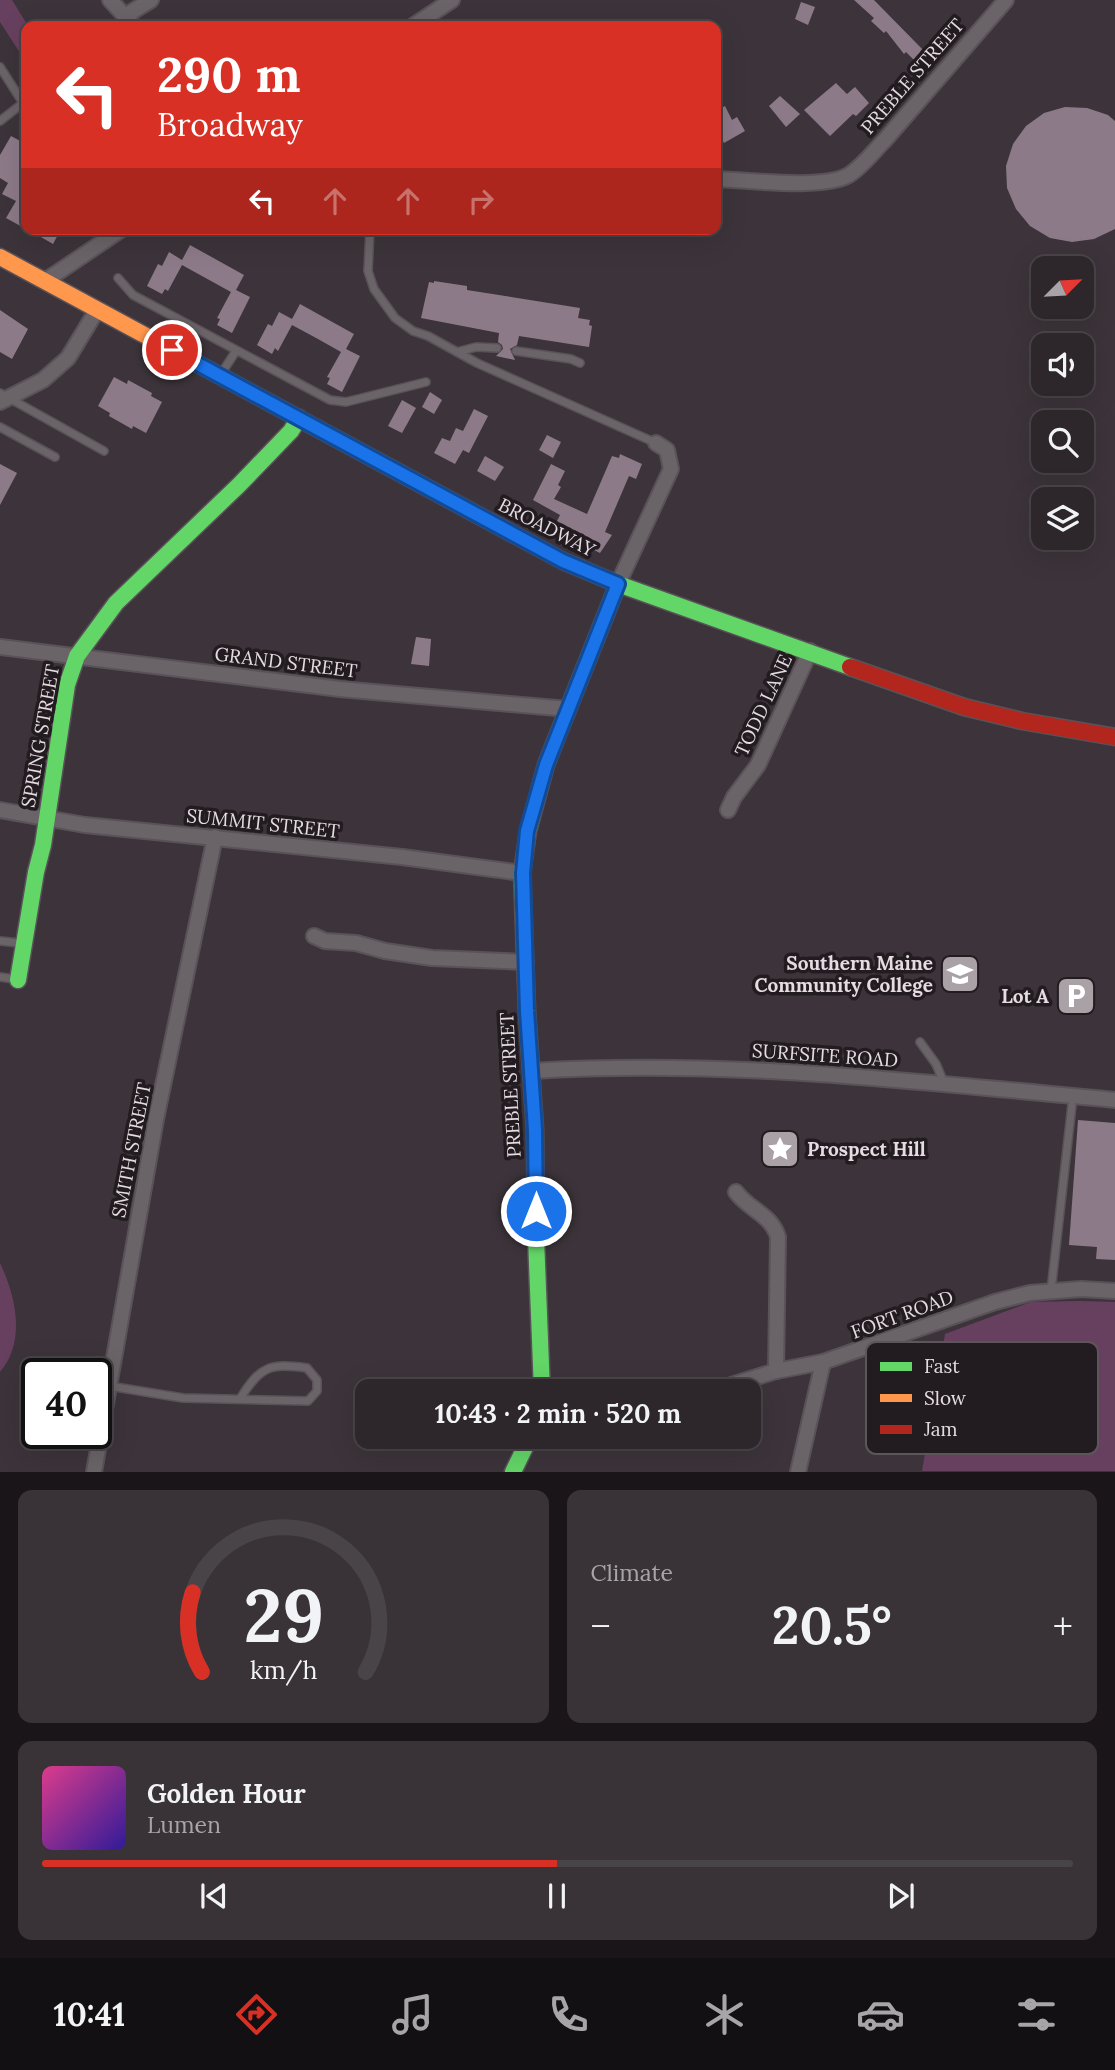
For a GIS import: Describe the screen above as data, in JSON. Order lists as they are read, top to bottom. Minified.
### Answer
{"streets":{"street":["PREBLE STREET","BROADWAY","GRAND STREET","TODD LANE","SPRING STREET","SUMMIT STREET","SURFSITE ROAD","SMITH STREET","FORT ROAD"]},"crossings":[["PREBLE STREET","BROADWAY"],["PREBLE STREET","GRAND STREET"],["PREBLE STREET","SUMMIT STREET"],["PREBLE STREET","SURFSITE ROAD"],["BROADWAY","TODD LANE"],["BROADWAY","SPRING STREET"],["GRAND STREET","SPRING STREET"],["SPRING STREET","SUMMIT STREET"],["SUMMIT STREET","SMITH STREET"]],"places":{"school or university":["Southern Maine Community College"],"parking":["Lot A"],"place":["Prospect Hill"]},"legend":["Fast","Slow","Jam"],"north":"top right","page":{"turn":["290 m","Broadway"],"limit":"40","trip":"10:43 · 2 min · 520 m","tile":"Climate","heat":["−","20.5°","+"],"song":["Golden Hour","Lumen"],"tabs":"10:41","gauge":["29","km/h"]}}
